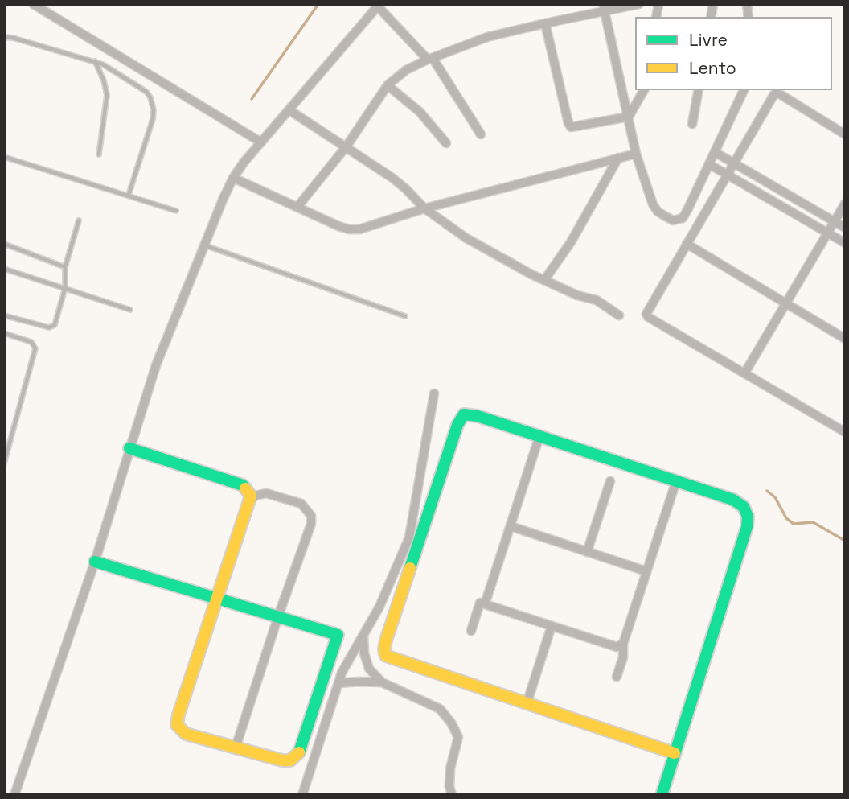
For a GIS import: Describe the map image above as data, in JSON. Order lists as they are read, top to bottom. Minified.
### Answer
{"legend":["Livre","Lento"]}
